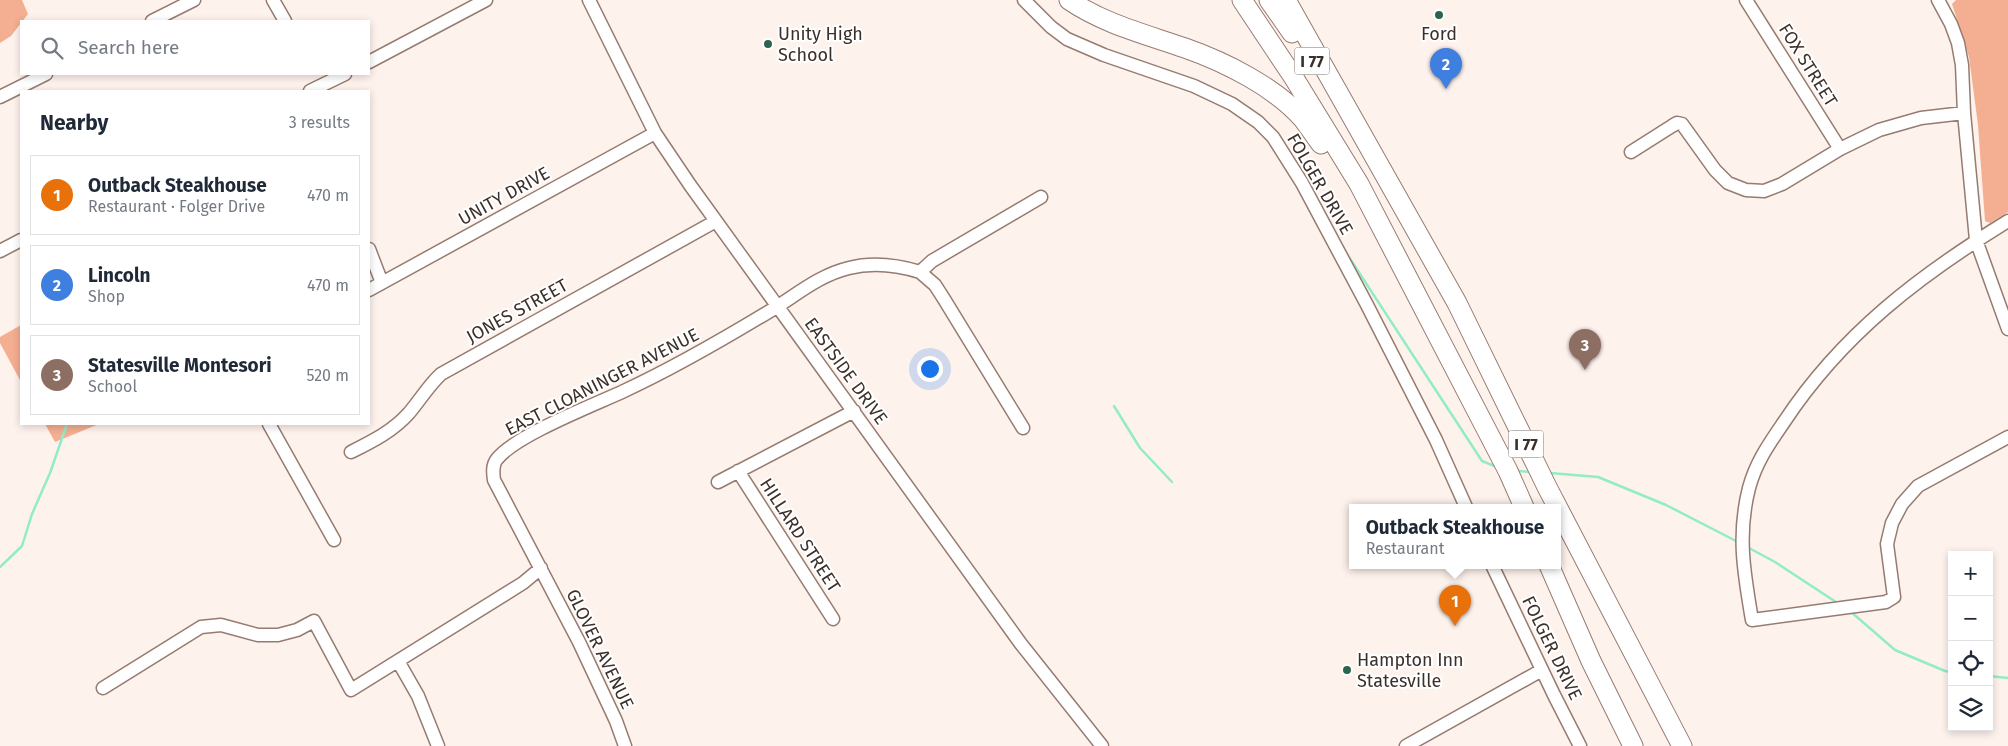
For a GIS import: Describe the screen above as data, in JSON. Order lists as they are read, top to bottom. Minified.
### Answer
{"streets":{"highway":["I 77"],"street":["FOX STREET","FOLGER DRIVE","UNITY DRIVE","JONES STREET","EASTSIDE DRIVE","EAST CLOANINGER AVENUE","HILLARD STREET","GLOVER AVENUE"]},"crossings":[["UNITY DRIVE","EASTSIDE DRIVE"],["JONES STREET","EASTSIDE DRIVE"],["EASTSIDE DRIVE","EAST CLOANINGER AVENUE"],["EAST CLOANINGER AVENUE","GLOVER AVENUE"]],"places":["Ford","Unity High School","Hampton Inn Statesville"],"page":{"search":"Search here","pins":["2","3","1"],"heading":["Nearby","3 results"],"list":[{"mark":"1","name":"Outback Steakhouse","note":"Restaurant · Folger Drive","value":"470 m"},{"mark":"2","name":"Lincoln","note":"Shop","value":"470 m"},{"mark":"3","name":"Statesville Montesori","note":"School","value":"520 m"}],"popup":["Outback Steakhouse","Restaurant"],"map_buttons":["+","−"]}}
